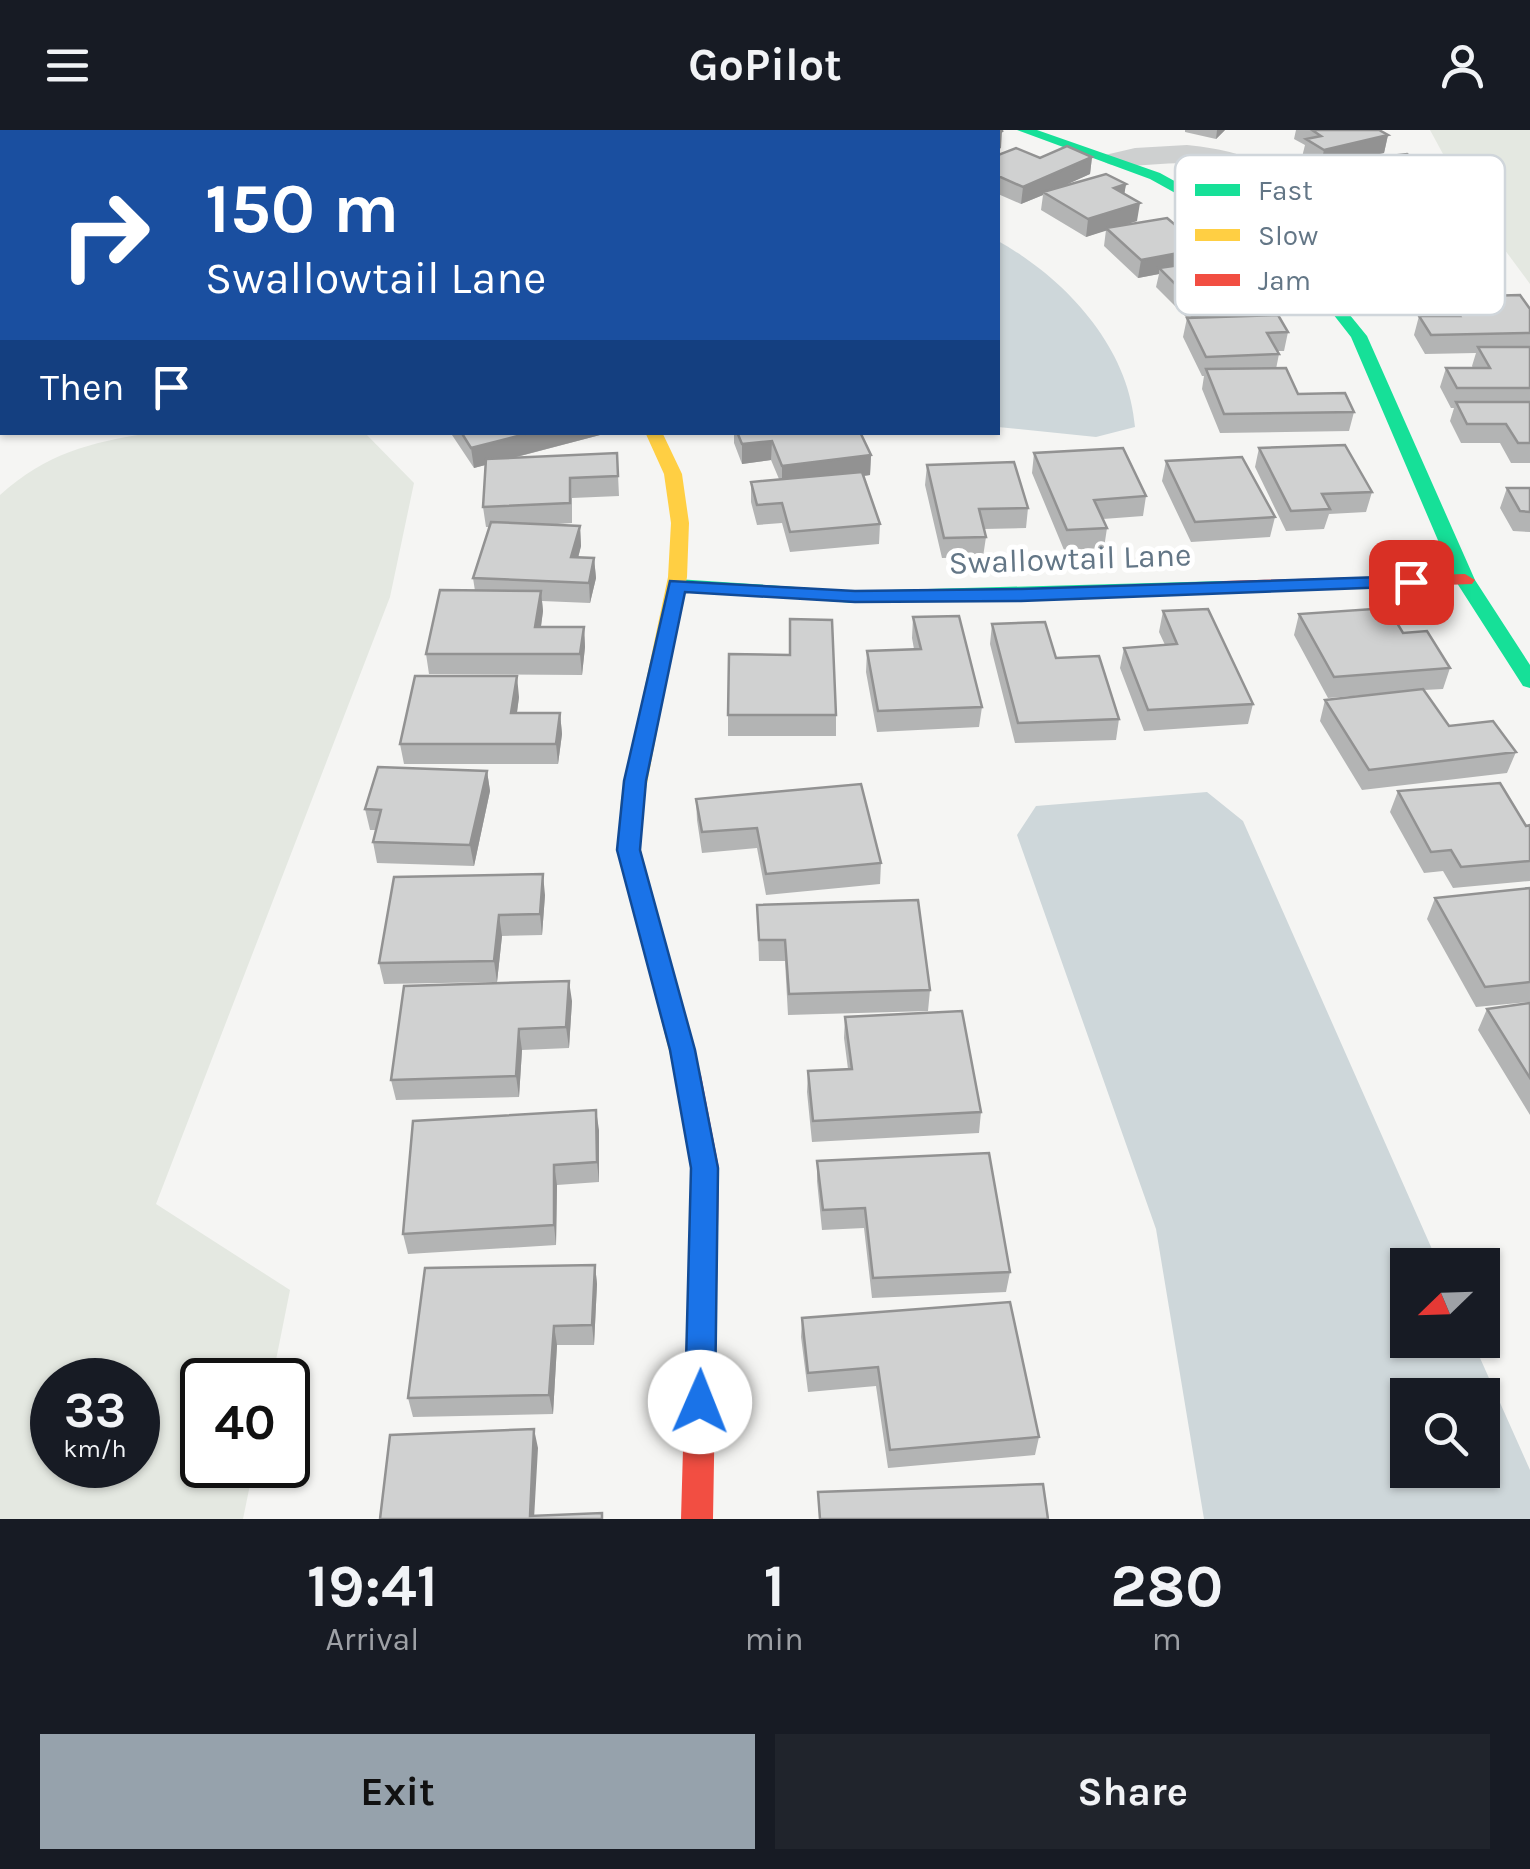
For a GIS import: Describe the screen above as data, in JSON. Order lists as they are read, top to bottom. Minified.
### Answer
{"streets":{"street":["Swallowtail Lane"]},"legend":["Fast","Slow","Jam"],"north":"bottom left","page":{"header":"GoPilot","turn":["150 m","Swallowtail Lane"],"then":"Then","speed":"33 km/h","limit":"40","eta":["19:41","Arrival","1","min","280","m"],"buttons":["Exit","Share"]}}
